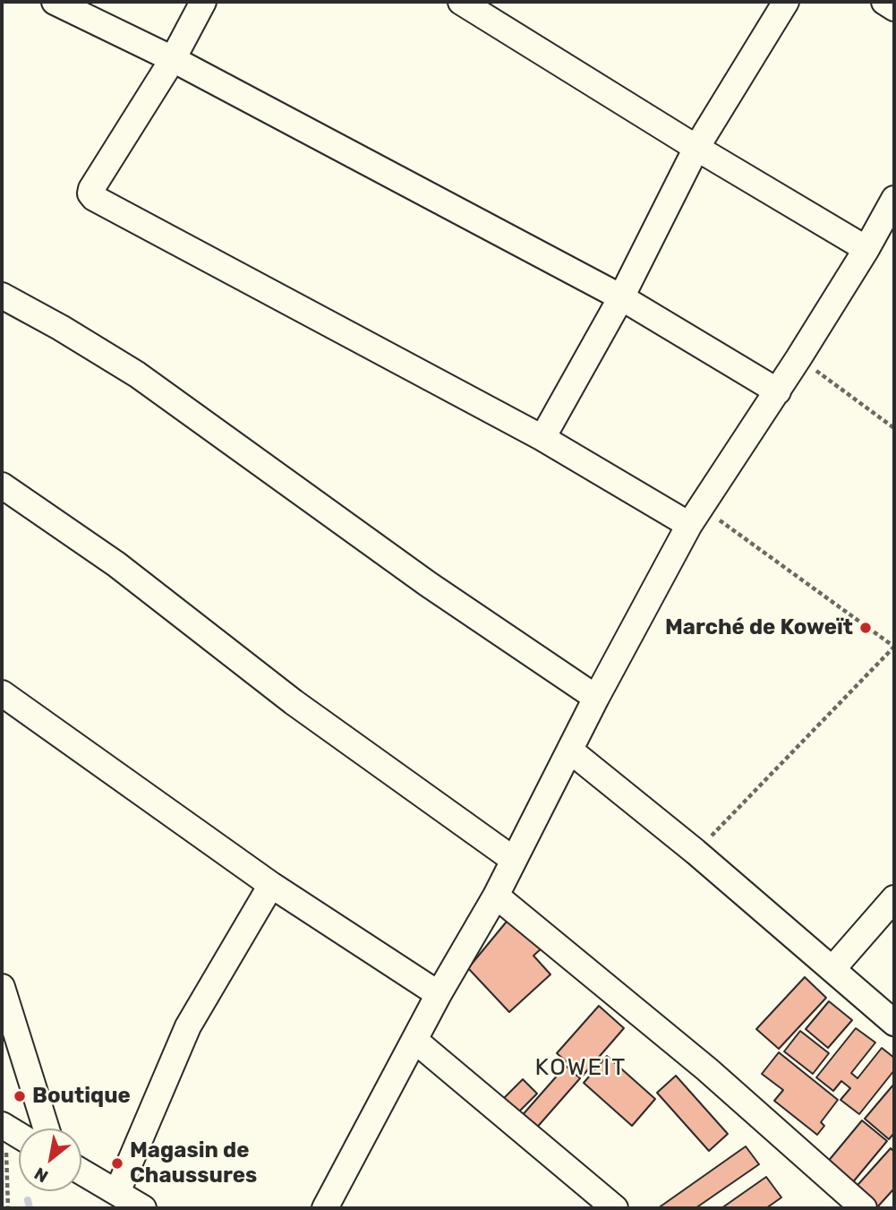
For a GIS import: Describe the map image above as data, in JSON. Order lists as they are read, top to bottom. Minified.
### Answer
{"districts":["KOWEIT"],"places":["Marché de Koweït","Boutique","Magasin de Chaussures"],"north":"bottom left"}
